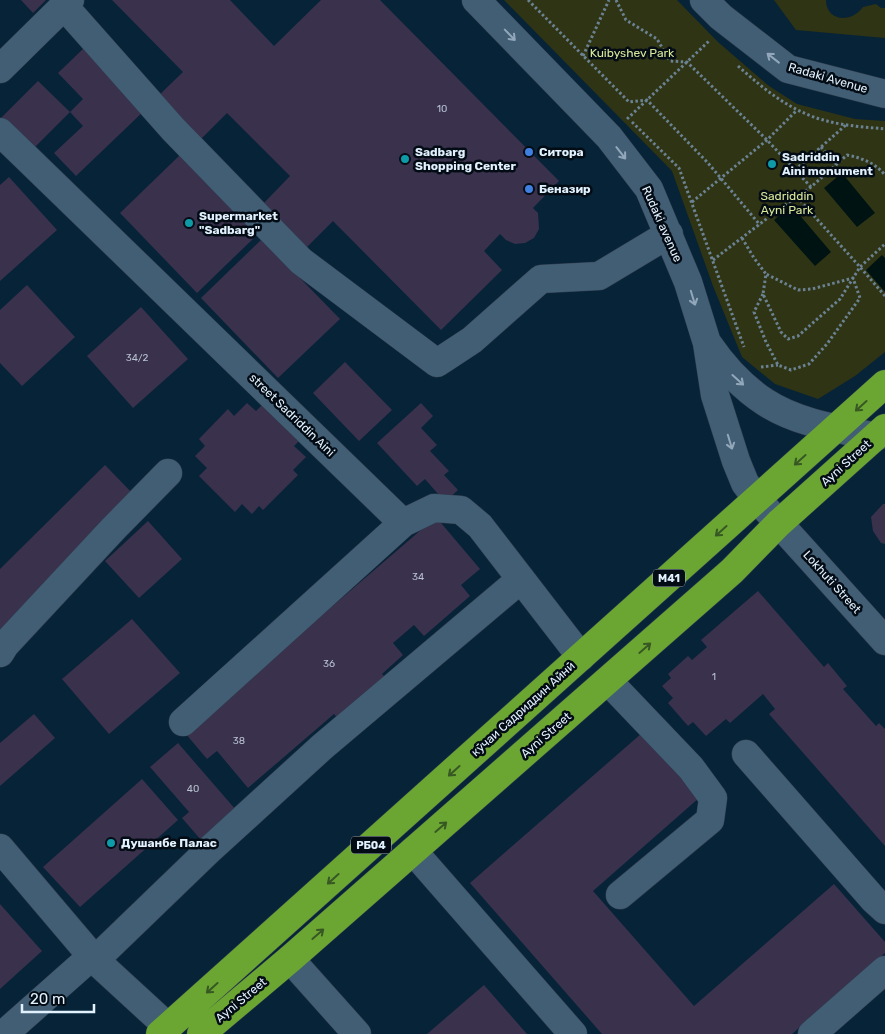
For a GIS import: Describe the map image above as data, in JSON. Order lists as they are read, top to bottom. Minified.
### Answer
{"streets":{"highway":["Ayni Street","M41","кӯчаи Садриддин Айнӣ","РБ04"],"street":["Radaki Avenue","Rudaki avenue","street Sadriddin Aini","Lokhuti Street"]},"crossings":[["Rudaki avenue","Lokhuti Street"],["Rudaki avenue","кӯчаи Садриддин Айнӣ"],["Ayni Street","Lokhuti Street"],["Lokhuti Street","кӯчаи Садриддин Айнӣ"]],"one_way":["Radaki Avenue","Rudaki avenue","Ayni Street","кӯчаи Садриддин Айнӣ"],"parks":["Kuibyshev Park","Sadriddin Ayni Park"],"places":["Ситора","Sadbarg Shopping Center","Sadriddin Aini monument","Беназир","Supermarket \"Sadbarg\"","Душанбе Палас"],"house_numbers":["10","34/2","34","36","1","38","40"],"scale_bar":"20 m"}
